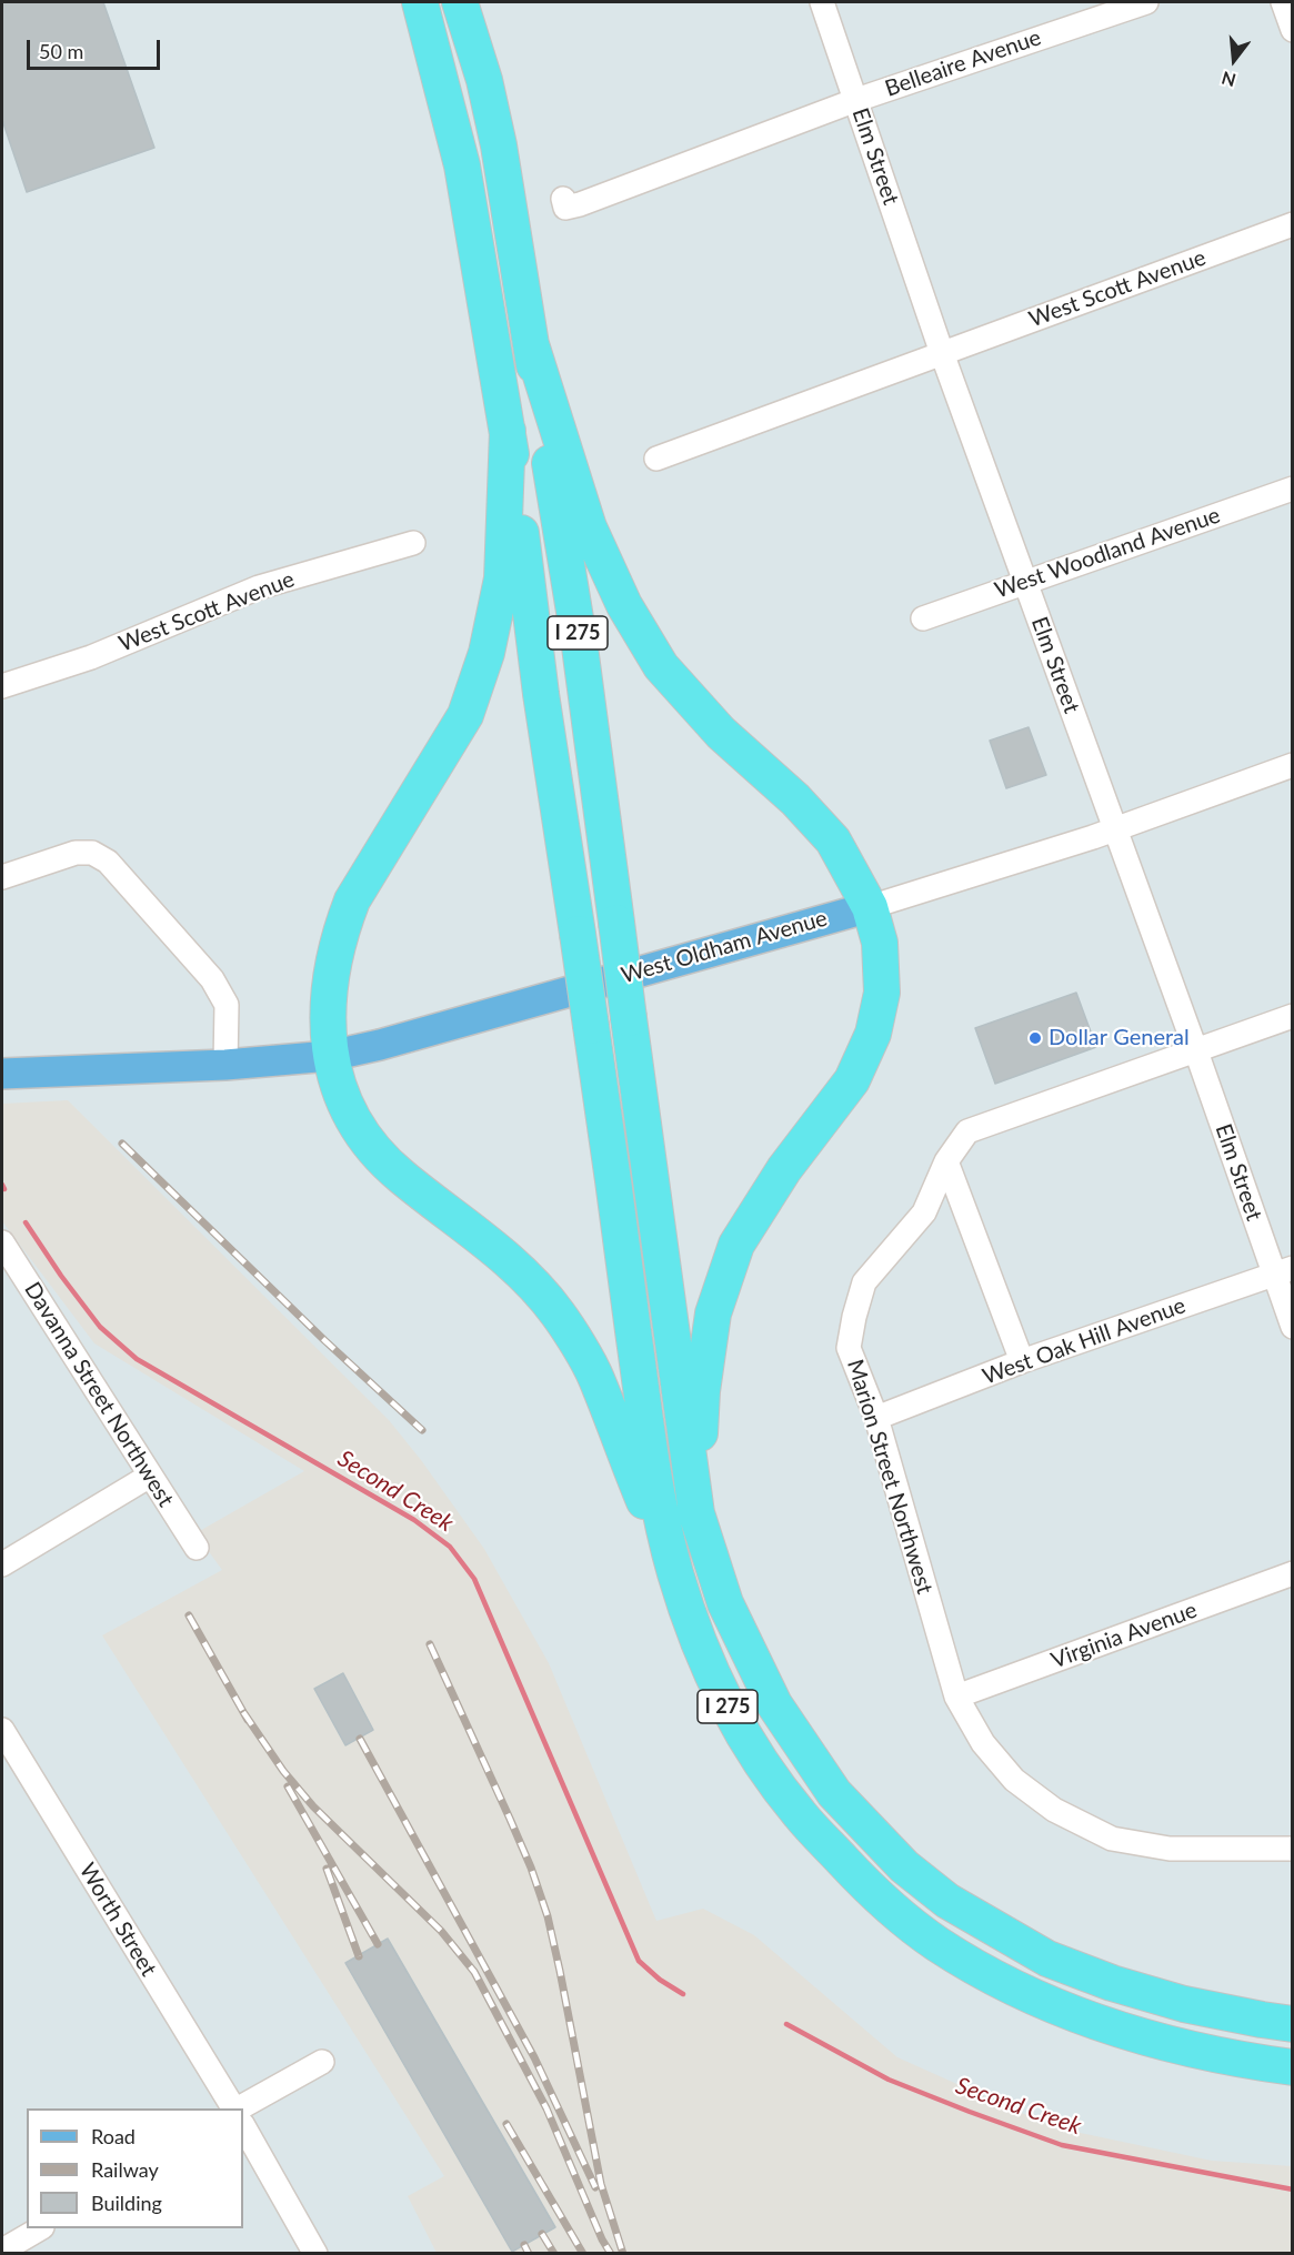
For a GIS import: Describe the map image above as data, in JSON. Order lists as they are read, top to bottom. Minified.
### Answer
{"streets":{"highway":["I 275"],"main road":["West Oldham Avenue"],"street":["Belleaire Avenue","Elm Street","West Scott Avenue","West Woodland Avenue","West Oak Hill Avenue","Davanna Street Northwest","Marion Street Northwest","Virginia Avenue","Worth Street"]},"crossings":[["Belleaire Avenue","Elm Street"],["Elm Street","West Scott Avenue"],["Elm Street","West Woodland Avenue"],["Elm Street","West Oldham Avenue"],["Elm Street","West Oak Hill Avenue"],["Elm Street","Marion Street Northwest"],["West Oak Hill Avenue","Marion Street Northwest"],["Marion Street Northwest","Virginia Avenue"]],"water":["Second Creek"],"places":["Dollar General"],"legend":["Road","Railway","Building"],"scale_bar":"50 m","north":"bottom"}
